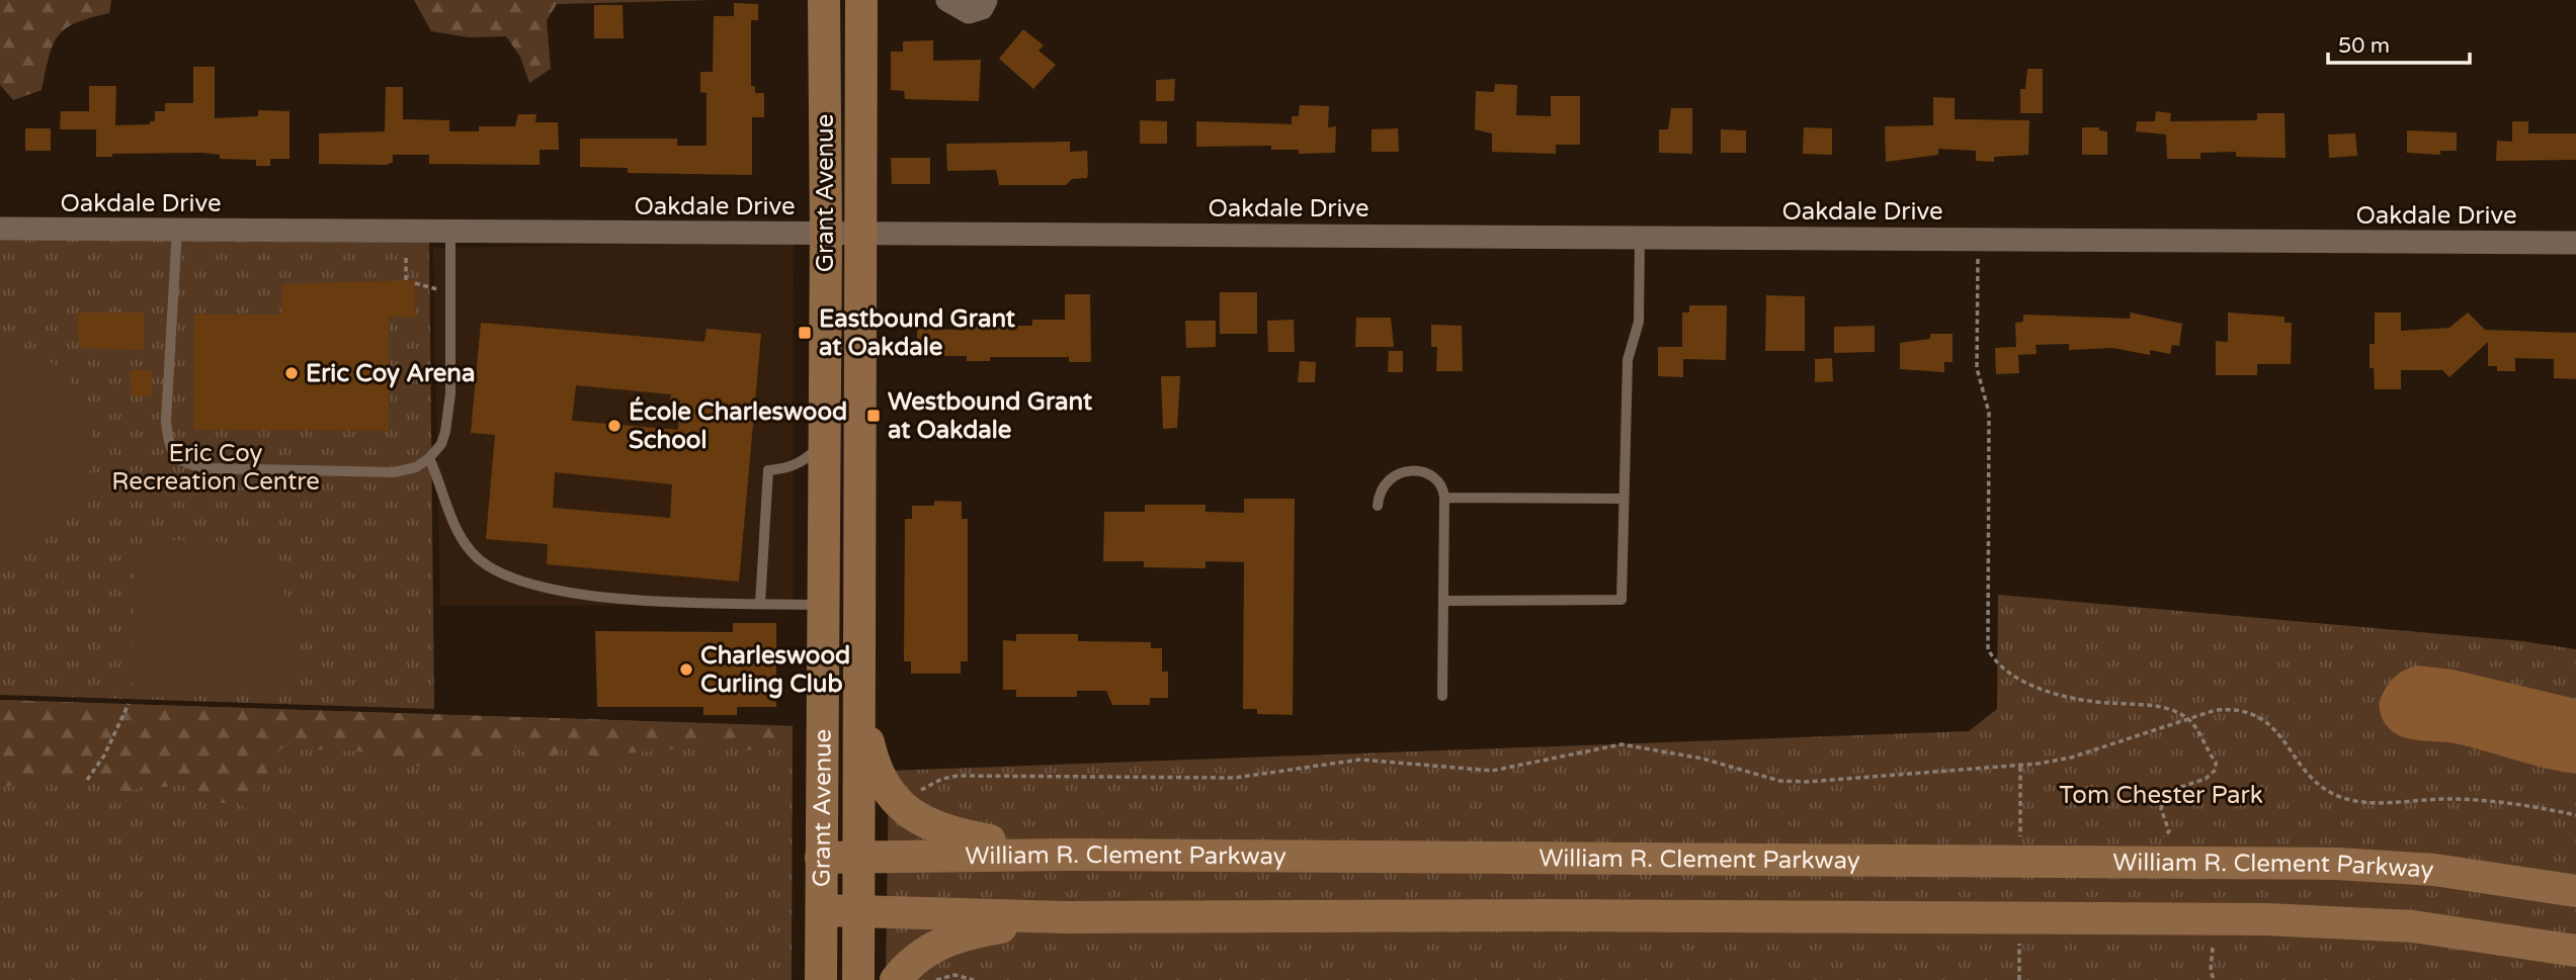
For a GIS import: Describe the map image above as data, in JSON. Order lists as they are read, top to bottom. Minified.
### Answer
{"streets":{"main road":["Grant Avenue","William R. Clement Parkway"],"street":["Oakdale Drive"]},"crossings":[["Grant Avenue","Oakdale Drive"],["Grant Avenue","William R. Clement Parkway"]],"parks":["Eric Coy Recreation Centre","Tom Chester Park"],"places":{"transit":["Eastbound Grant at Oakdale","Westbound Grant at Oakdale"],"other":["Eric Coy Arena","École Charleswood School","Charleswood Curling Club"]},"scale_bar":"50 m"}
